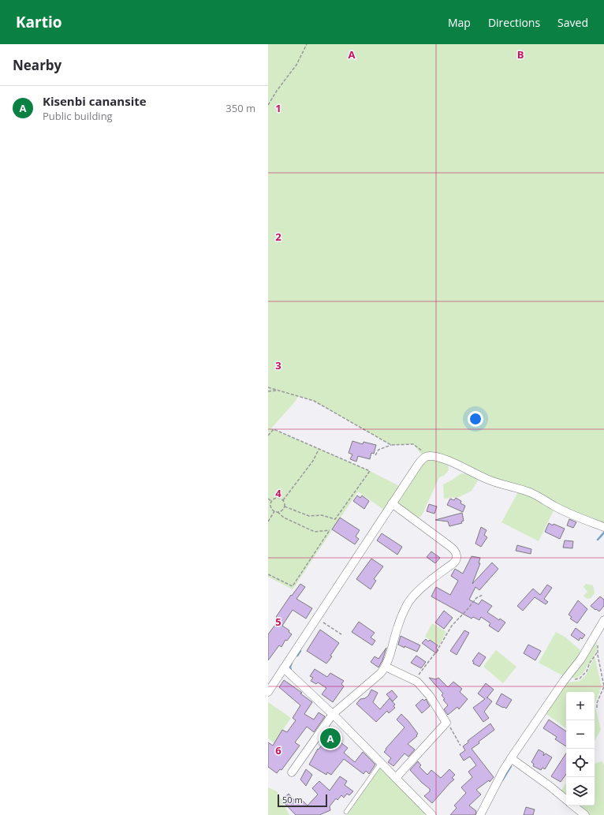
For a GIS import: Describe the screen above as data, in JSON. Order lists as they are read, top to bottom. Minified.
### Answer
{"scale_bar":"50 m","page":{"header":"Kartio","nav":["Map","Directions","Saved"],"heading":"Nearby","list":[{"mark":"A","name":"Kisenbi canansite","note":"Public building","value":"350 m"}],"map_buttons":["+","−"],"pins":"A","scale":"50 m"},"grid":{"columns":["A","B"],"rows":["1","2","3","4","5","6"]}}
